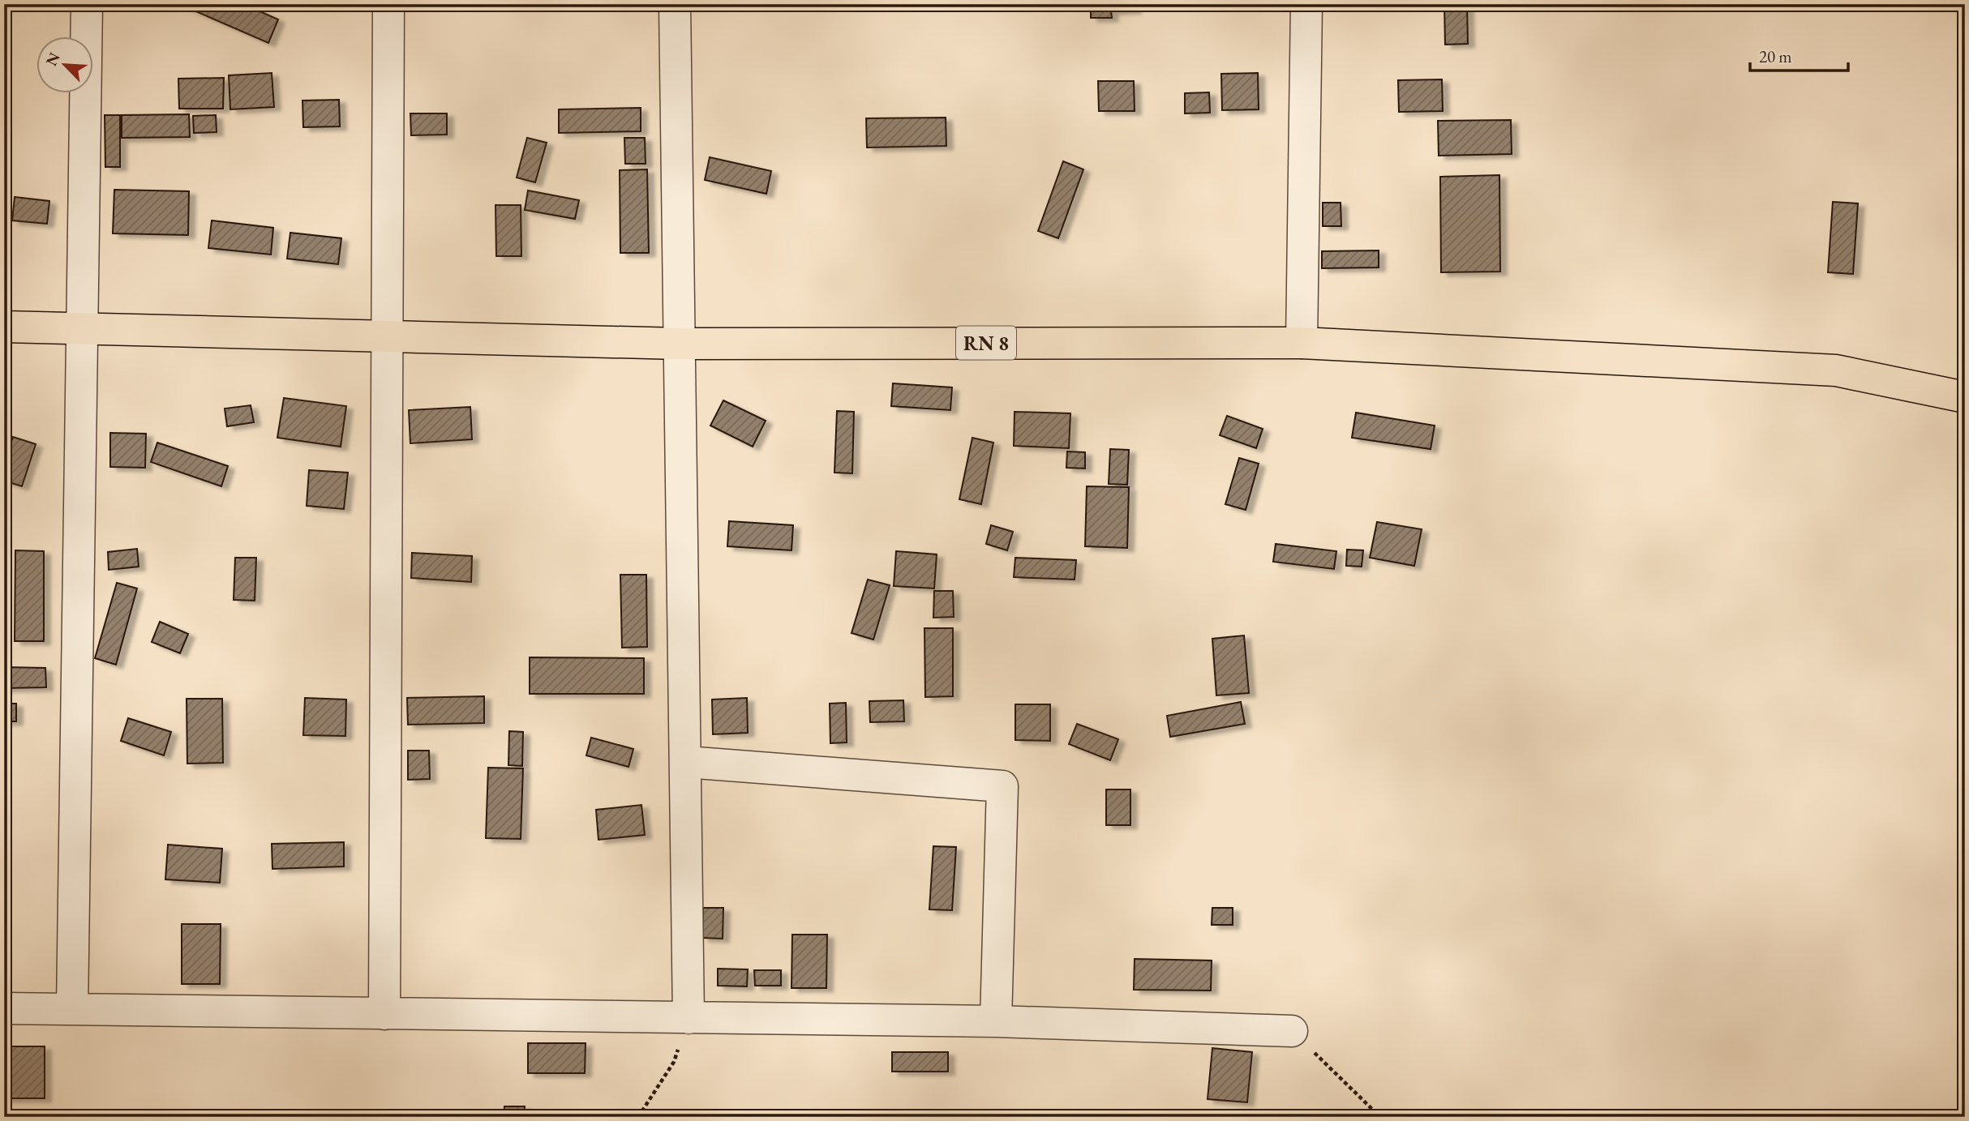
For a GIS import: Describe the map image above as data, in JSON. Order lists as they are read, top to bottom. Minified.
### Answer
{"streets":{"main road":["RN 8"]},"scale_bar":"20 m","north":"top left"}
